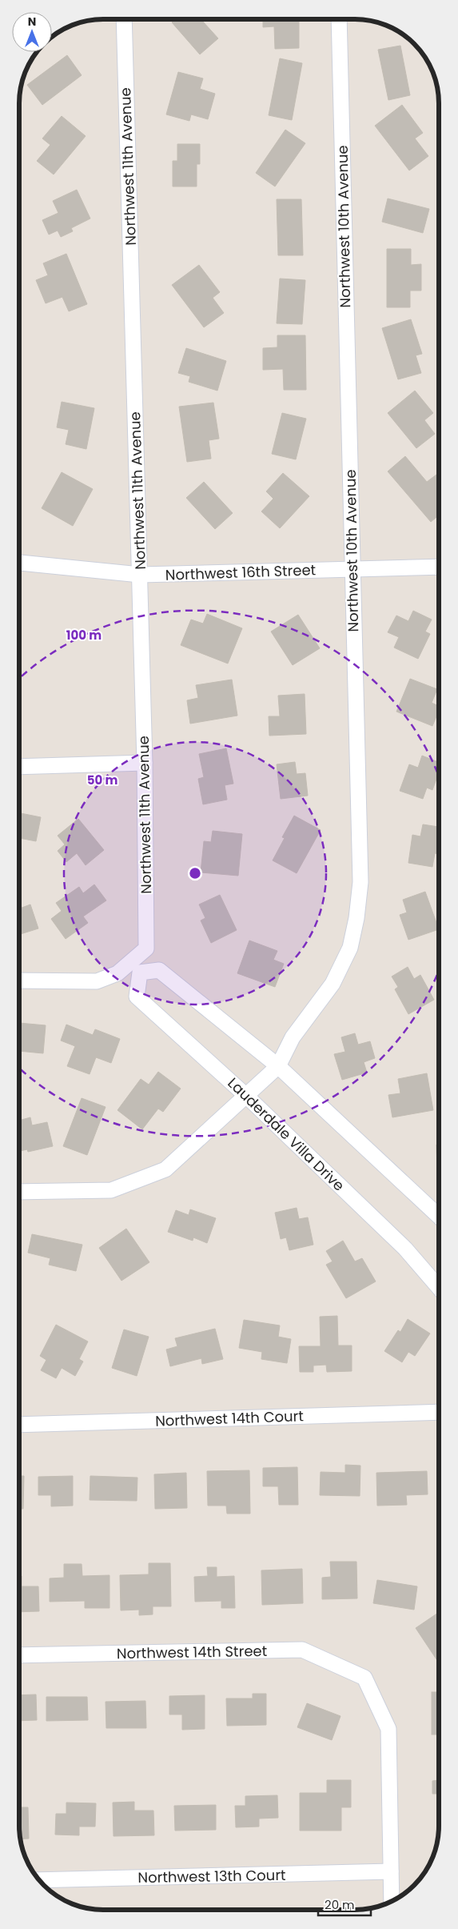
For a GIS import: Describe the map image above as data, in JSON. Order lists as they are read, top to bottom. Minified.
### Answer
{"streets":{"street":["Northwest 11th Avenue","Northwest 10th Avenue","Northwest 16th Street","Lauderdale Villa Drive","Northwest 14th Court","Northwest 14th Street","Northwest 13th Court"]},"crossings":[["Northwest 11th Avenue","Northwest 16th Street"],["Northwest 11th Avenue","Lauderdale Villa Drive"],["Northwest 10th Avenue","Northwest 16th Street"],["Northwest 14th Street","Northwest 13th Court"]],"scale_bar":"20 m","north":"top","rings":["100 m","50 m"]}
